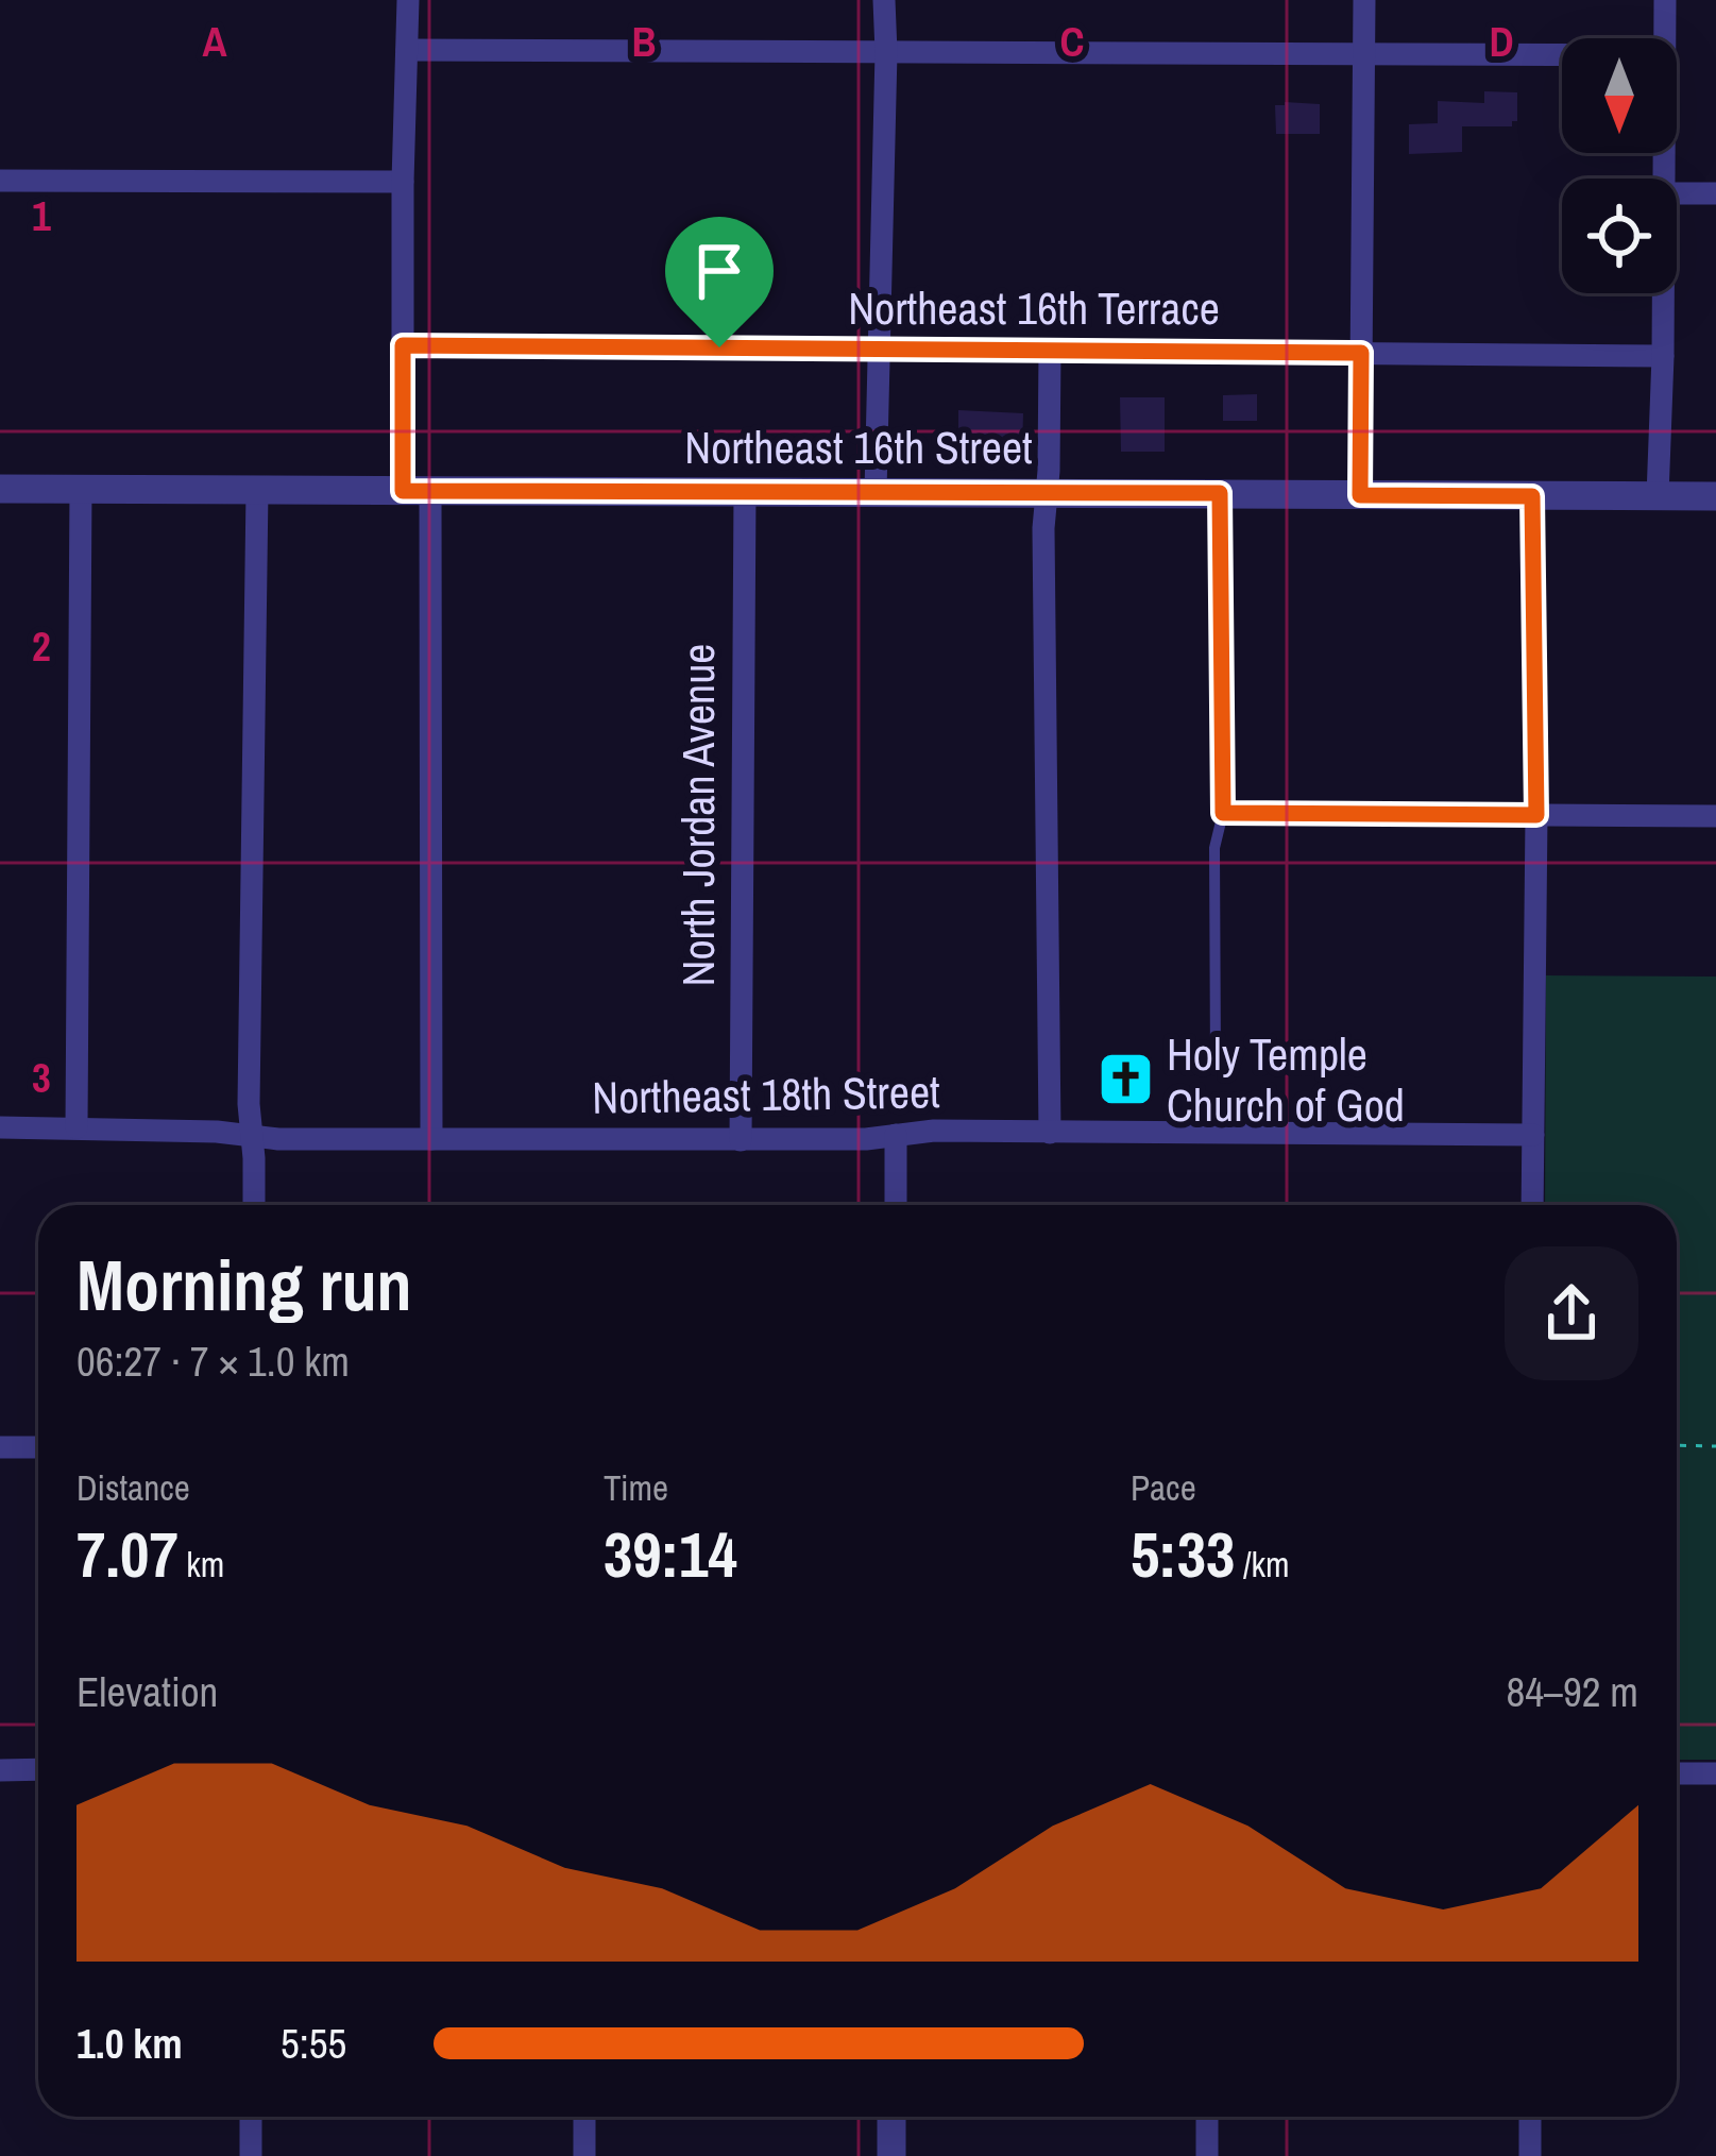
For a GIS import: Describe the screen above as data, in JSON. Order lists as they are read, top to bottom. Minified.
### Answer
{"streets":{"street":["Northeast 16th Terrace","Northeast 16th Street","North Jordan Avenue","Northeast 18th Street"]},"crossings":[["Northeast 16th Street","North Jordan Avenue"],["North Jordan Avenue","Northeast 18th Street"]],"places":{"church":["Holy Temple Church of God"]},"north":"bottom","page":{"heading":["Morning run","06:27 · 7 × 1.0 km"],"stats":[["Distance","7.07 km"],["Time","39:14"],["Pace","5:33 /km"]],"chart":["Elevation","84–92 m"],"list":[{"name":"1.0 km","note":"5:55"}]},"grid":{"columns":["A","B","C","D"],"rows":["1","2","3"]}}
